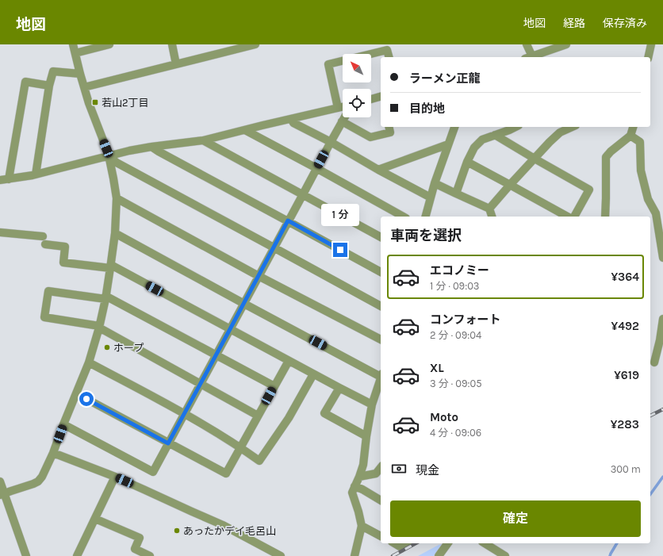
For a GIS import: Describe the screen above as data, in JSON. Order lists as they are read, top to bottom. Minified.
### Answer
{"places":{"transit":["若山2丁目"],"other":["ホープ","あったかデイ毛呂山"]},"north":"top left","page":{"header":"地図","nav":["地図","経路","保存済み"],"banner":["ラーメン正龍","目的地"],"bubble":"1 分","heading":"車両を選択","list":[{"name":"エコノミー","note":"1 分 · 09:03","value":"¥364"},{"name":"コンフォート","note":"2 分 · 09:04","value":"¥492"},{"name":"XL","note":"3 分 · 09:05","value":"¥619"},{"name":"Moto","note":"4 分 · 09:06","value":"¥283"}],"pay":["現金","300 m"],"buttons":"確定"}}
